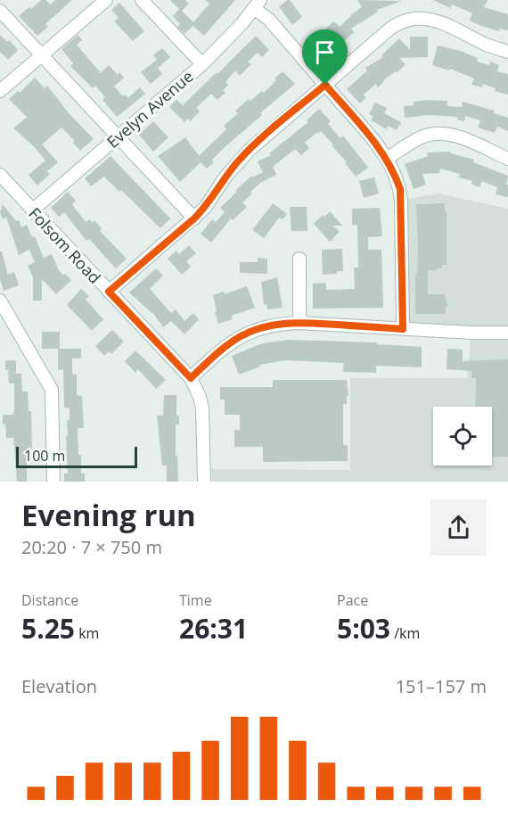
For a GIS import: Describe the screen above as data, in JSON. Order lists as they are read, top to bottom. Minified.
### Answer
{"streets":{"street":["Evelyn Avenue","Folsom Road"]},"crossings":[["Evelyn Avenue","Folsom Road"]],"scale_bar":"100 m","page":{"scale":"100 m","heading":["Evening run","20:20 · 7 × 750 m"],"stats":[["Distance","5.25 km"],["Time","26:31"],["Pace","5:03 /km"]],"chart":["Elevation","151–157 m"]}}
